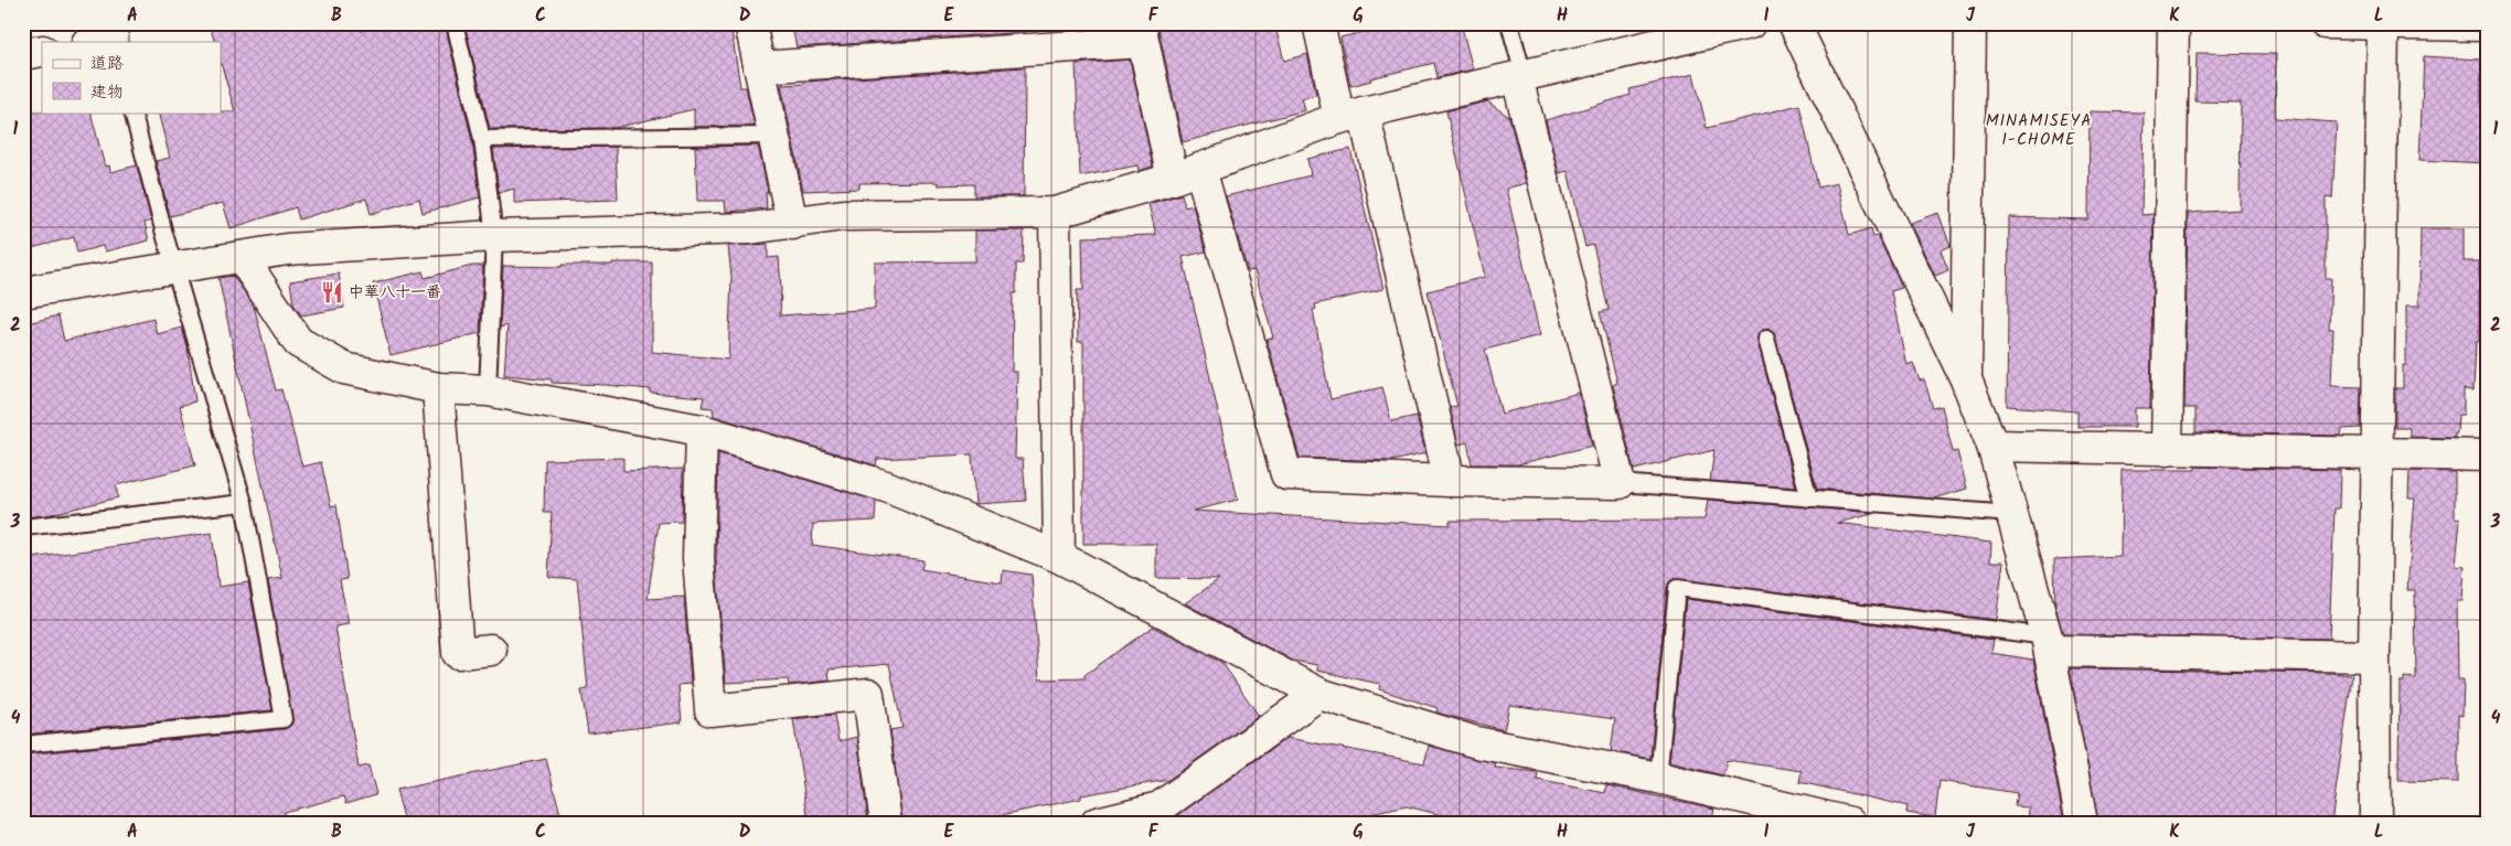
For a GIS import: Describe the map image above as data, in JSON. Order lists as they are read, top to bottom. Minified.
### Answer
{"districts":["MINAMISEYA 1-CHOME"],"places":{"restaurant":["中華八十一番"]},"legend":["道路","建物"],"grid":{"columns":["A","B","C","D","E","F","G","H","I","J","K","L"],"rows":["1","2","3","4"]}}
